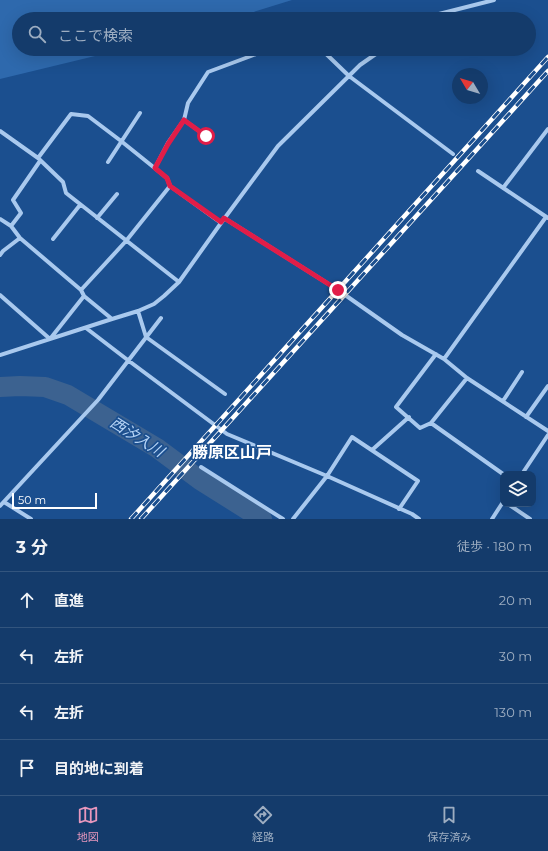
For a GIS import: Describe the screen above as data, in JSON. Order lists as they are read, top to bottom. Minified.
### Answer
{"districts":["勝原区山戸"],"water":["西汐入川"],"scale_bar":"50 m","north":"top left","page":{"search":"ここで検索","scale":"50 m","heading":["3 分","徒歩 · 180 m"],"list":[["直進","20 m"],["左折","30 m"],["左折","130 m"],"目的地に到着"],"nav":["地図","経路","保存済み"]}}
